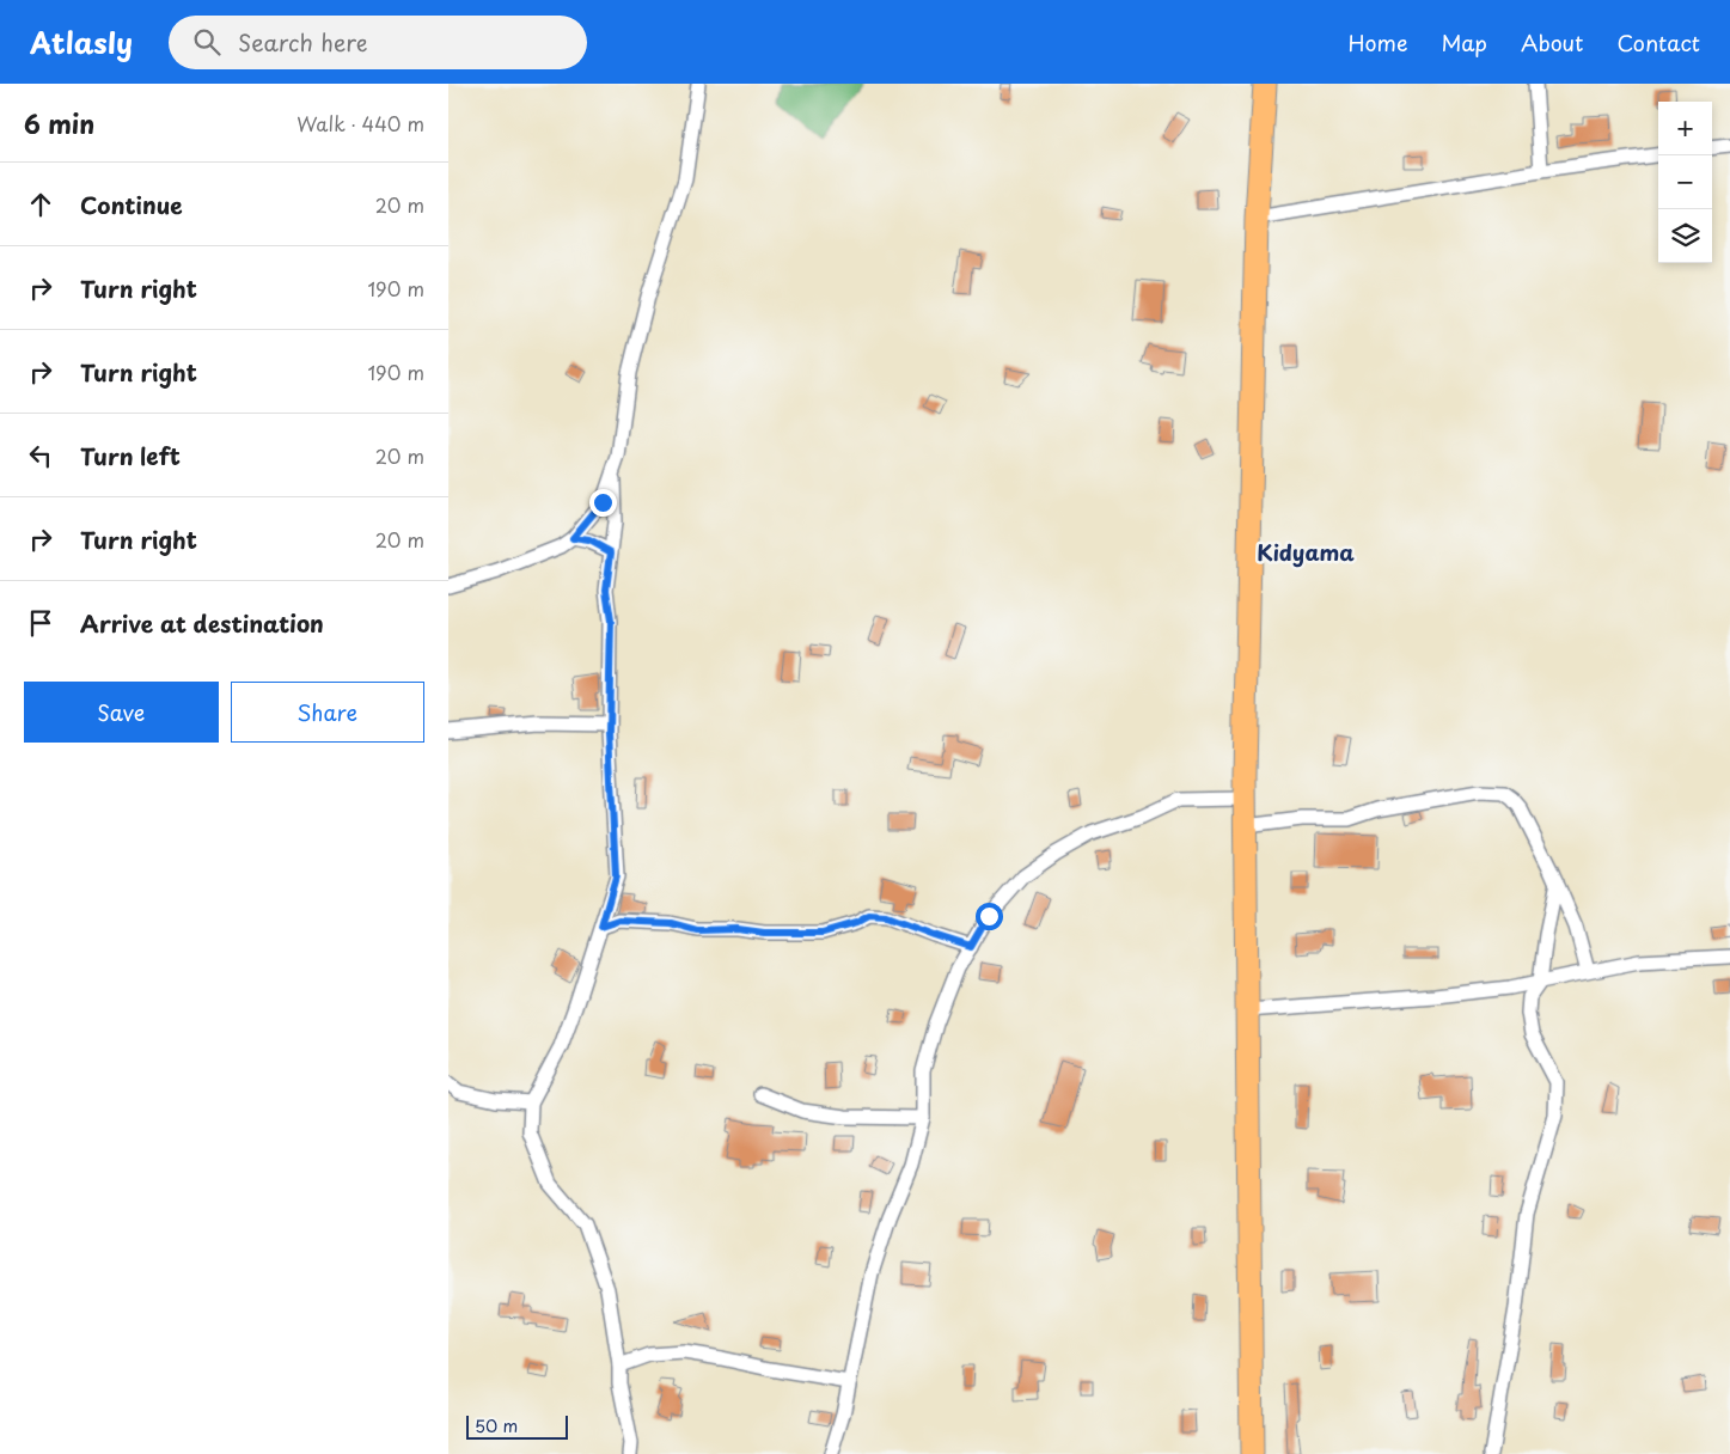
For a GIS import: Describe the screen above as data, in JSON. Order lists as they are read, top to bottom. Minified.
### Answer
{"districts":["Kidyama"],"scale_bar":"50 m","page":{"header":"Atlasly","search":"Search here","nav":["Home","Map","About","Contact"],"heading":["6 min","Walk · 440 m"],"map_buttons":["+","−"],"list":[["Continue","20 m"],["Turn right","190 m"],["Turn right","190 m"],["Turn left","20 m"],["Turn right","20 m"],"Arrive at destination"],"buttons":["Save","Share"],"scale":"50 m"}}
